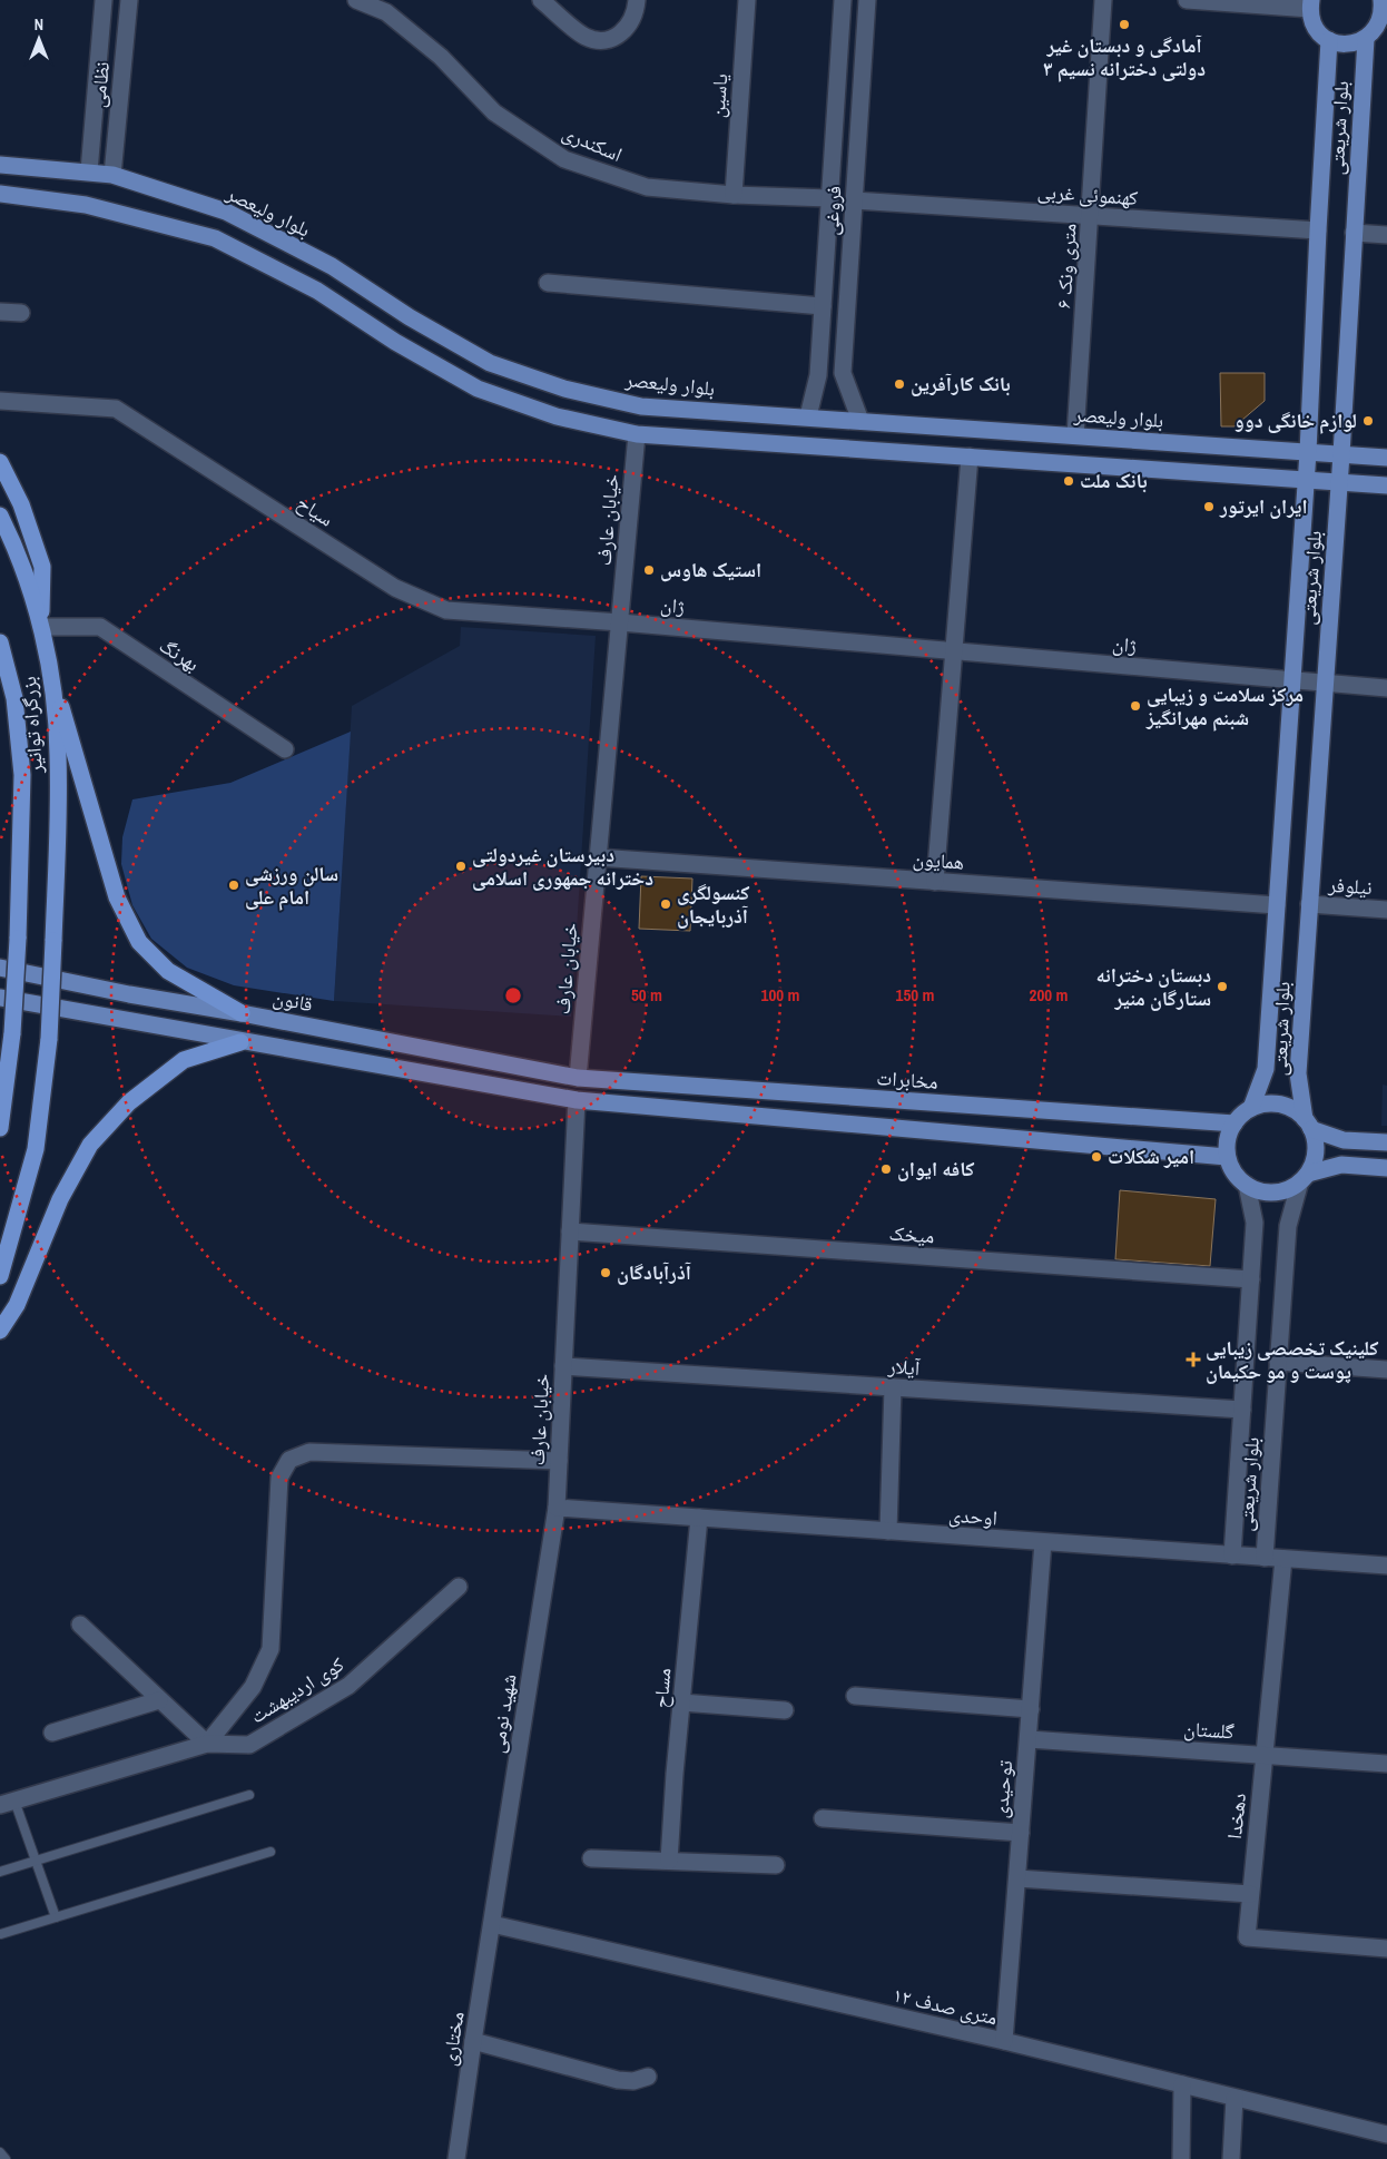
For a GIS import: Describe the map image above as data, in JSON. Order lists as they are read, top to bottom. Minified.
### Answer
{"streets":{"highway":["بزرگراه توانیر"],"main road":["بلوار شریعتى","بلوار ولیعصر","خیابان عارف","قانون","مخابرات"],"street":["نظامی","یاسین","اسکندری","کهنموئی غربی","فروغى","۶ متری ونک","سیاح","ژان","بهرنگ","همایون","نیلوفر","میخک","آیلار","اوحدی","مساح","کوی اردیبهشت","شهید نومی","گلستان","توحیدی","دهخدا","۱۲ متری صدف","مختاری"]},"crossings":[["نظامی","بلوار ولیعصر"],["یاسین","اسکندری"],["بلوار شریعتى","کهنموئی غربی"],["بلوار شریعتى","بلوار ولیعصر"],["بلوار شریعتى","ژان"],["بلوار شریعتى","همایون"],["بلوار شریعتى","نیلوفر"],["بلوار شریعتى","مخابرات"],["بلوار شریعتى","میخک"],["بلوار شریعتى","آیلار"],["بلوار شریعتى","اوحدی"],["اسکندری","فروغى"],["کهنموئی غربی","فروغى"],["کهنموئی غربی","۶ متری ونک"],["فروغى","بلوار ولیعصر"],["بلوار ولیعصر","۶ متری ونک"],["سیاح","خیابان عارف"],["سیاح","ژان"],["خیابان عارف","ژان"],["خیابان عارف","همایون"],["خیابان عارف","قانون"],["خیابان عارف","مخابرات"],["خیابان عارف","میخک"],["خیابان عارف","آیلار"],["خیابان عارف","اوحدی"],["خیابان عارف","شهید نومی"],["بهرنگ","بزرگراه توانیر"],["قانون","مخابرات"],["اوحدی","مساح"],["اوحدی","شهید نومی"],["اوحدی","توحیدی"],["اوحدی","دهخدا"],["شهید نومی","۱۲ متری صدف"],["شهید نومی","مختاری"],["گلستان","توحیدی"],["گلستان","دهخدا"],["توحیدی","۱۲ متری صدف"],["۱۲ متری صدف","مختاری"]],"places":{"other":["آمادگی و دبستان غیر دولتی دخترانه نسیم ۳","بانک کارآفرین","لوازم خانگی دوو","بانک ملت","ایران ایرتور","استیک هاوس","مرکز سلامت و زیبایی شبنم مهرانگیز","دبیرستان غیردولتی دخترانه جمهوری اسلامی","سالن ورزشی امام علی","کنسولگری آذربایجان","دبستان دخترانه ستارگان منیر","امیر شکلات","کافه ایوان","آذرآبادگان"],"health":["کلینیک تخصصی زیبایی پوست و مو حکیمان"]},"north":"top","rings":["50 m","100 m","150 m","200 m"]}
